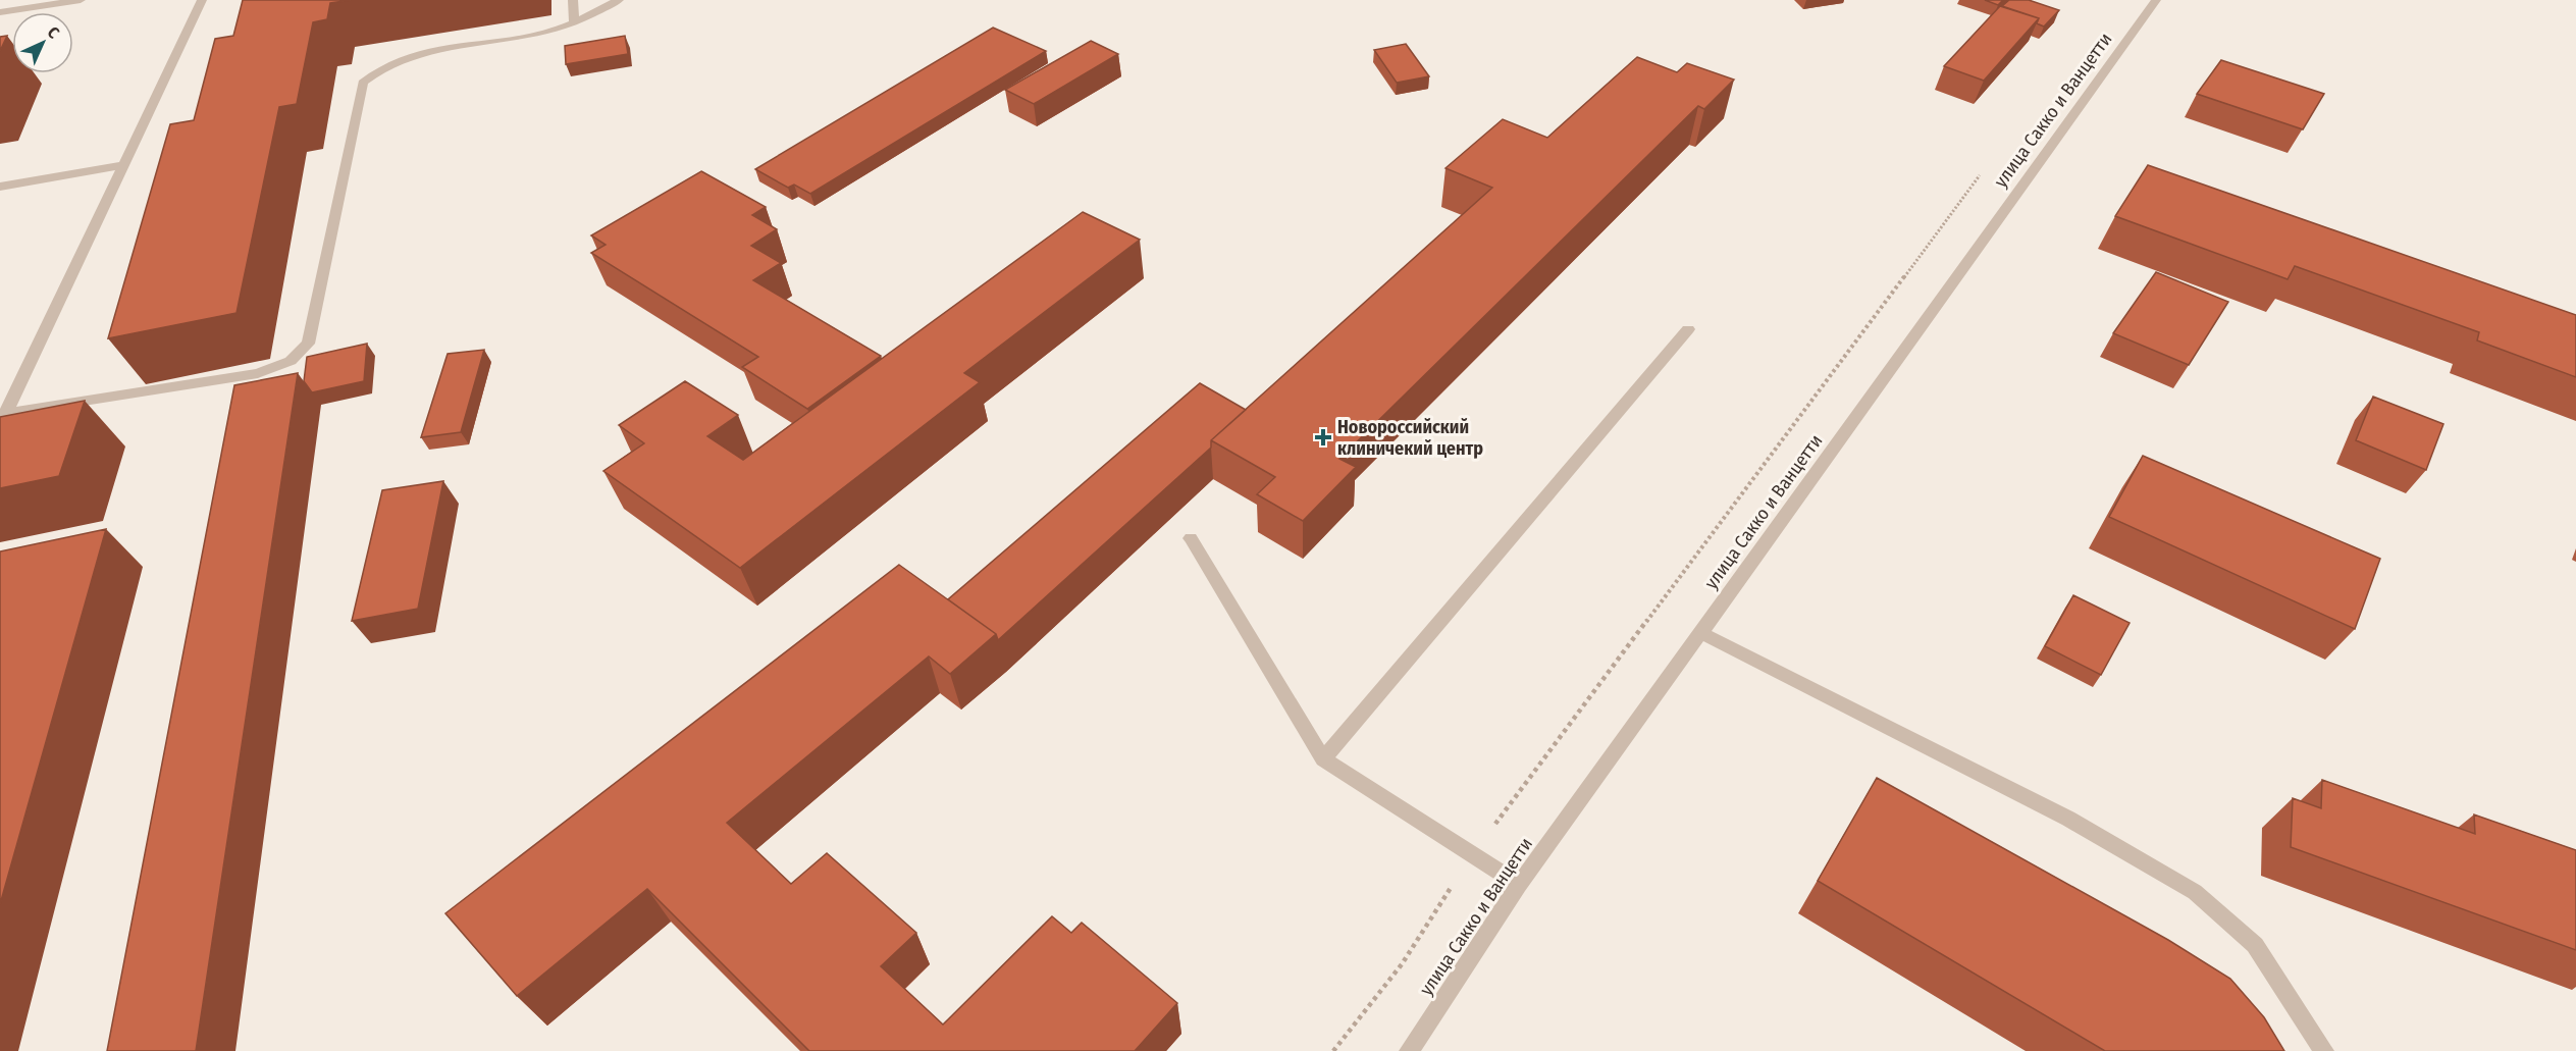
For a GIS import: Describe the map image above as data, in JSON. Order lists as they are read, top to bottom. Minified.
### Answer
{"streets":{"street":["улица Сакко и Ванцетти"]},"places":{"health":["Новороссийский клиничекий центр"]},"north":"top right"}
